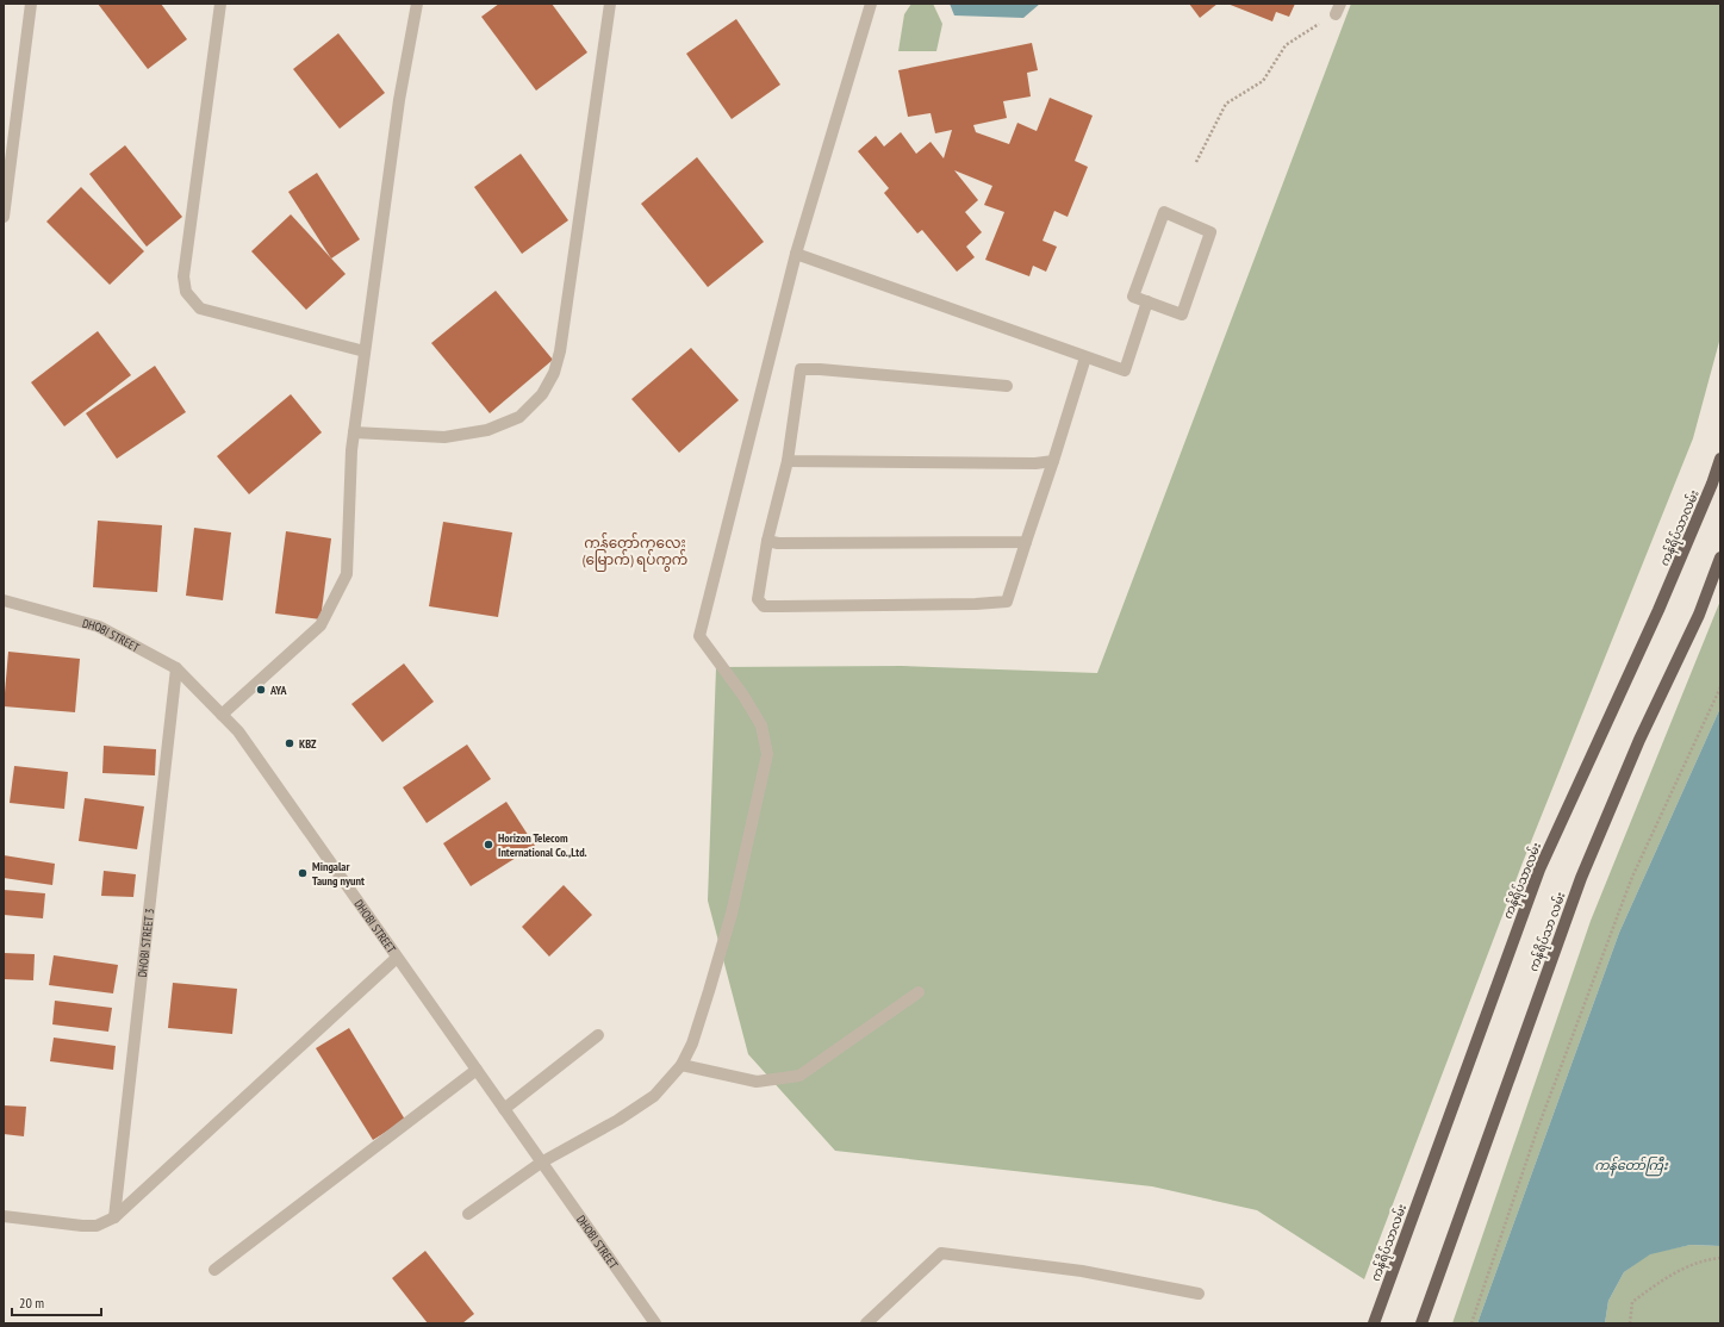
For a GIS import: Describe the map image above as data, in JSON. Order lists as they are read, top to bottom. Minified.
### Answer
{"streets":{"main road":["ကန်ရိပ်သာလမ်း","ကန်ရိပ်သာ လမ်း"],"street":["DHOBI STREET","DHOBI STREET 3"]},"crossings":[["DHOBI STREET","DHOBI STREET 3"]],"districts":["ကန်တော်ကလေး (မြောက်) ရပ်ကွက်"],"water":["ကန်တော်ကြီး"],"places":["AYA","KBZ","Horizon Telecom International Co.,Ltd.","Mingalar Taung nyunt"],"scale_bar":"20 m"}
